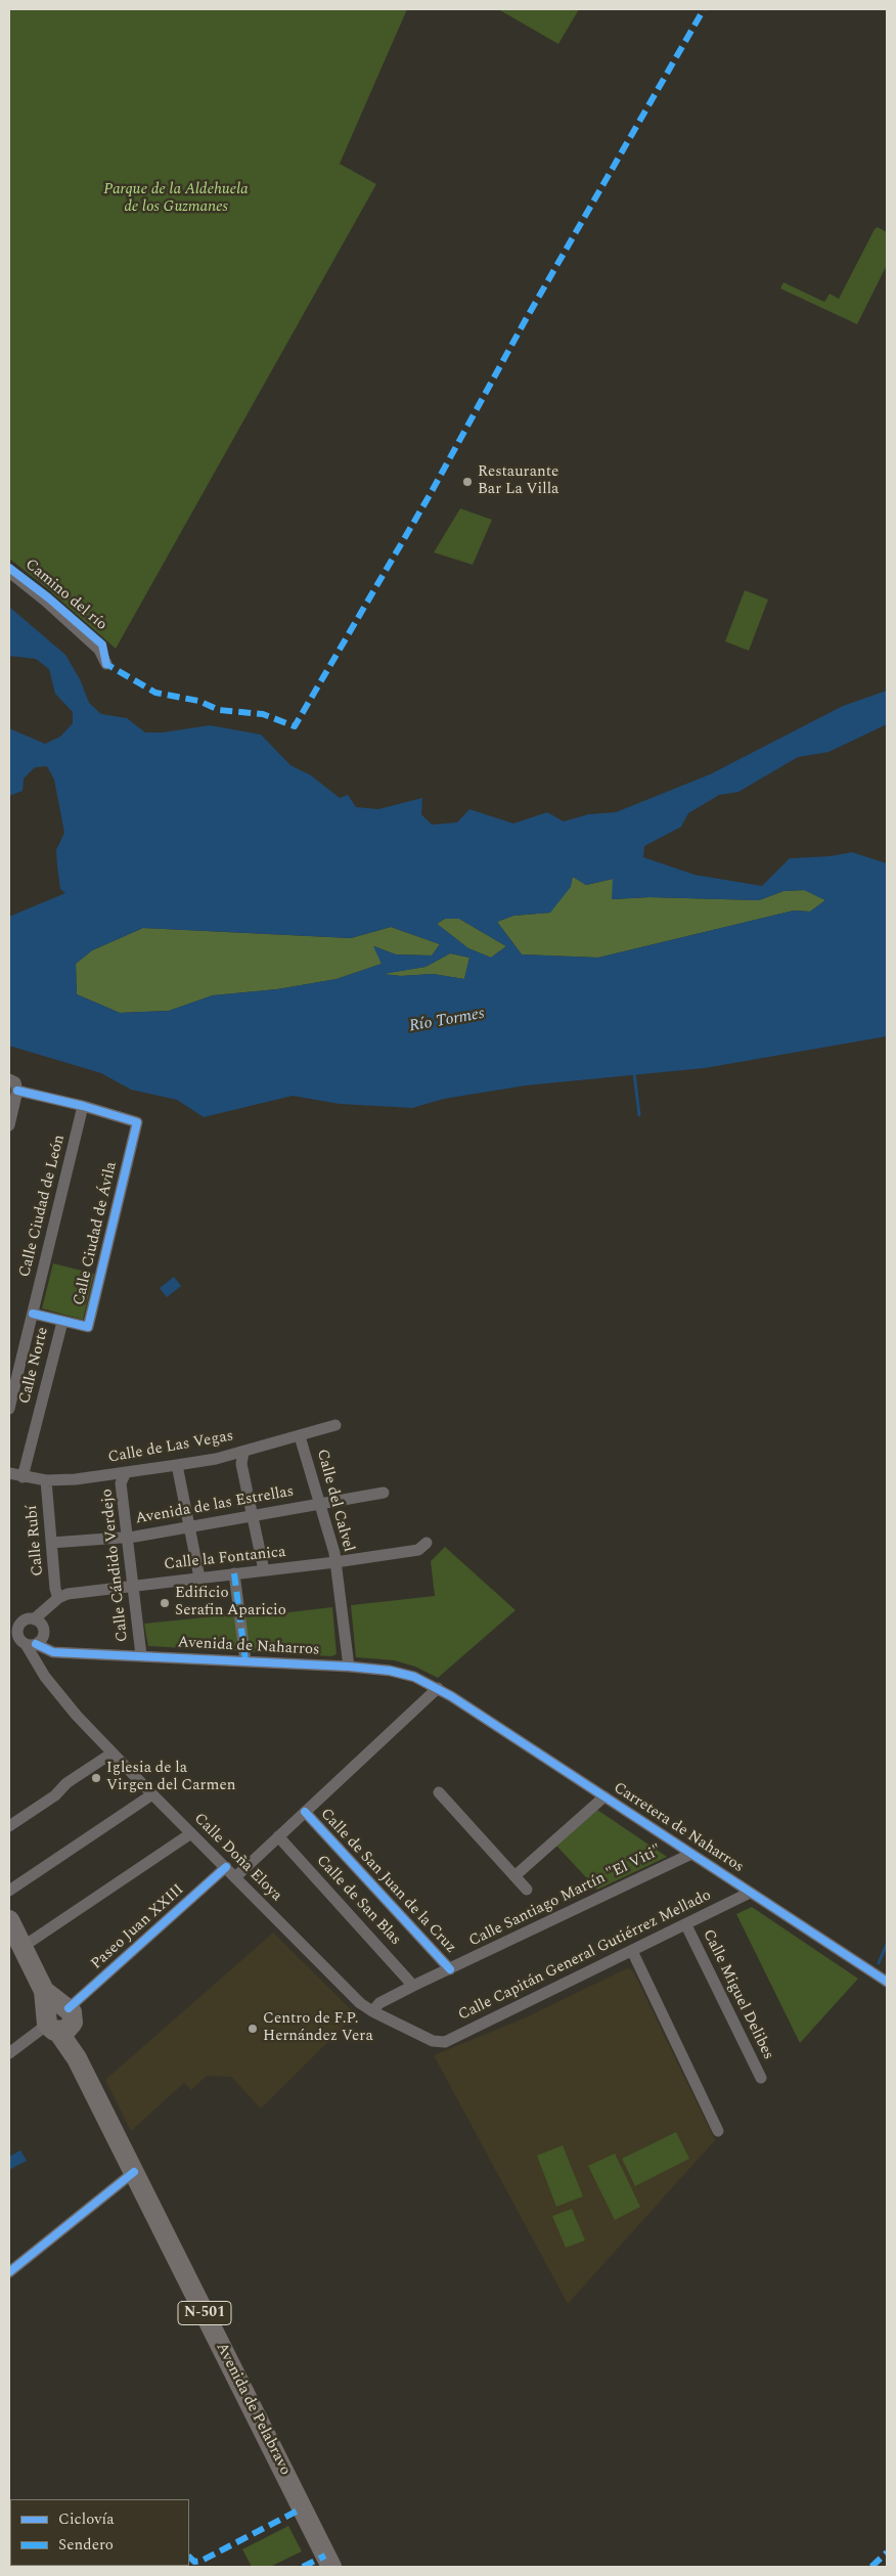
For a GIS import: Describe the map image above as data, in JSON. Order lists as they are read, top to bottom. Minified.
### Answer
{"streets":{"highway":["N-501","Avenida de Pelabravo"],"street":["Camino del río","Calle Ciudad de León","Calle Ciudad de Ávila","Calle Norte","Calle de Las Vegas","Calle del Calvel","Avenida de las Estrellas","Calle Rubí","Calle la Fontanica","Calle Cándido Verdejo","Avenida de Naharros","Carretera de Naharros","Calle Doña Eloya","Calle de San Juan de la Cruz","Calle Santiago Martín \"El Viti\"","Calle de San Blas","Paseo Juan XXIII","Calle Capitán General Gutiérrez Mellado","Calle Miguel Delibes"]},"crossings":[["Calle Ciudad de León","Calle Ciudad de Ávila"],["Calle Ciudad de Ávila","Calle Norte"],["Calle Norte","Calle de Las Vegas"],["Calle de Las Vegas","Calle del Calvel"],["Calle de Las Vegas","Calle Rubí"],["Calle de Las Vegas","Calle Cándido Verdejo"],["Calle del Calvel","Avenida de las Estrellas"],["Calle del Calvel","Calle la Fontanica"],["Calle del Calvel","Avenida de Naharros"],["Avenida de las Estrellas","Calle Rubí"],["Avenida de las Estrellas","Calle Cándido Verdejo"],["Calle Rubí","Calle la Fontanica"],["Calle la Fontanica","Calle Cándido Verdejo"],["Calle la Fontanica","Avenida de Naharros"],["Calle la Fontanica","Calle Doña Eloya"],["Calle Cándido Verdejo","Avenida de Naharros"],["Avenida de Naharros","Carretera de Naharros"],["Avenida de Naharros","Calle Doña Eloya"],["Carretera de Naharros","Calle Santiago Martín \"El Viti\""],["Carretera de Naharros","Calle Capitán General Gutiérrez Mellado"],["Calle Doña Eloya","Calle Santiago Martín \"El Viti\""],["Calle Doña Eloya","Paseo Juan XXIII"],["Calle Doña Eloya","Calle Capitán General Gutiérrez Mellado"],["Calle de San Juan de la Cruz","Calle Santiago Martín \"El Viti\""],["Calle Santiago Martín \"El Viti\"","Calle de San Blas"],["Paseo Juan XXIII","Avenida de Pelabravo"],["Calle Capitán General Gutiérrez Mellado","Calle Miguel Delibes"]],"water":["Río Tormes"],"parks":["Parque de la Aldehuela de los Guzmanes"],"places":["Restaurante Bar La Villa","Edificio Serafin Aparicio","Iglesia de la Virgen del Carmen","Centro de F.P. Hernández Vera"],"legend":["Ciclovía","Sendero"]}
